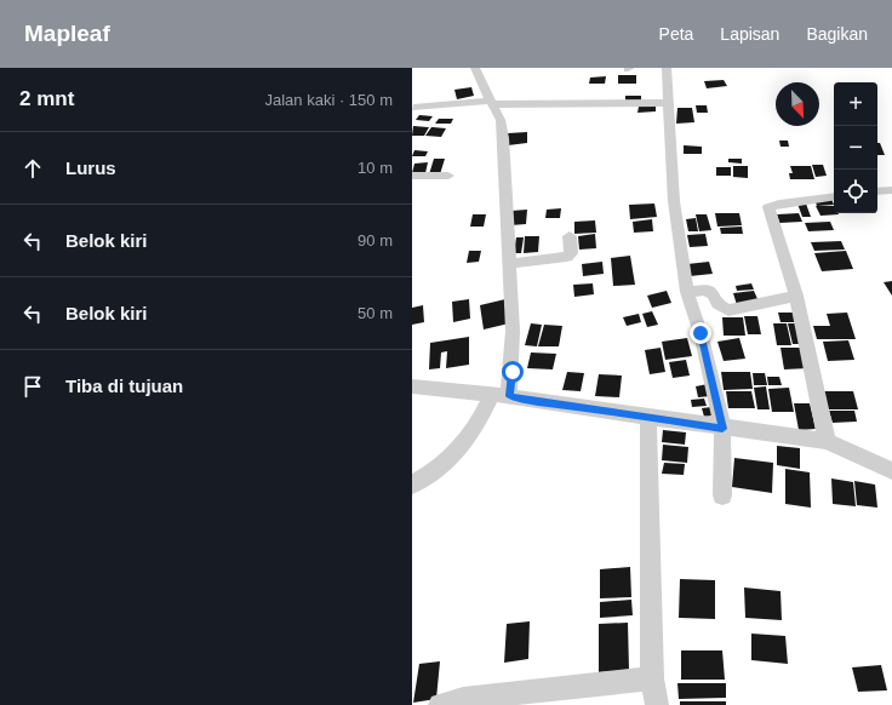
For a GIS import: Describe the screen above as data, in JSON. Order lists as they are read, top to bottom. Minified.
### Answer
{"north":"bottom right","page":{"header":"Mapleaf","nav":["Peta","Lapisan","Bagikan"],"heading":["2 mnt","Jalan kaki · 150 m"],"map_buttons":["+","−"],"list":[["Lurus","10 m"],["Belok kiri","90 m"],["Belok kiri","50 m"],"Tiba di tujuan"]}}
